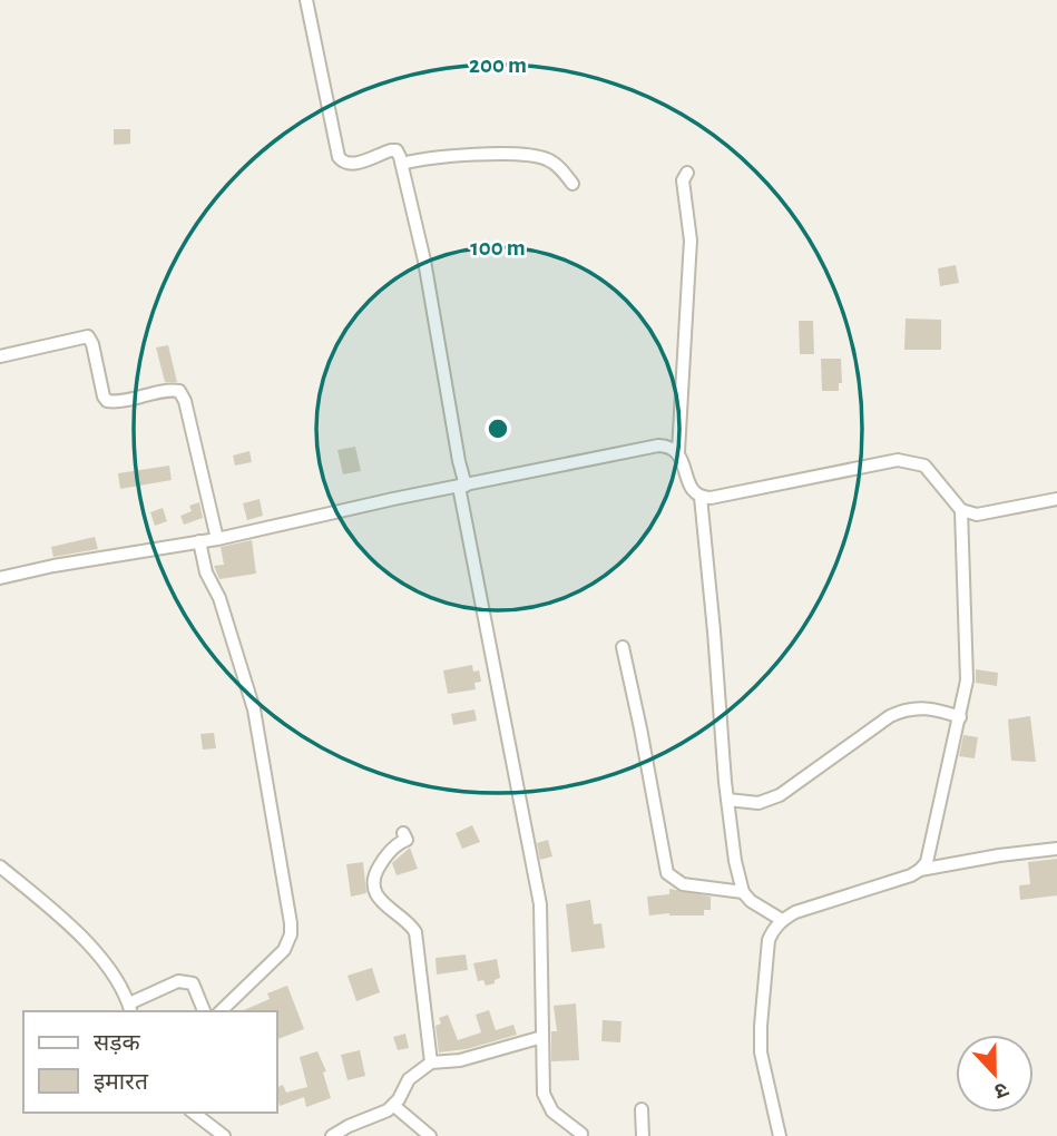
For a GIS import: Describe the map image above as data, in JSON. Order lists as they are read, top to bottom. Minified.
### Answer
{"legend":["सड़क","इमारत"],"north":"bottom","rings":["200 m","100 m"]}
